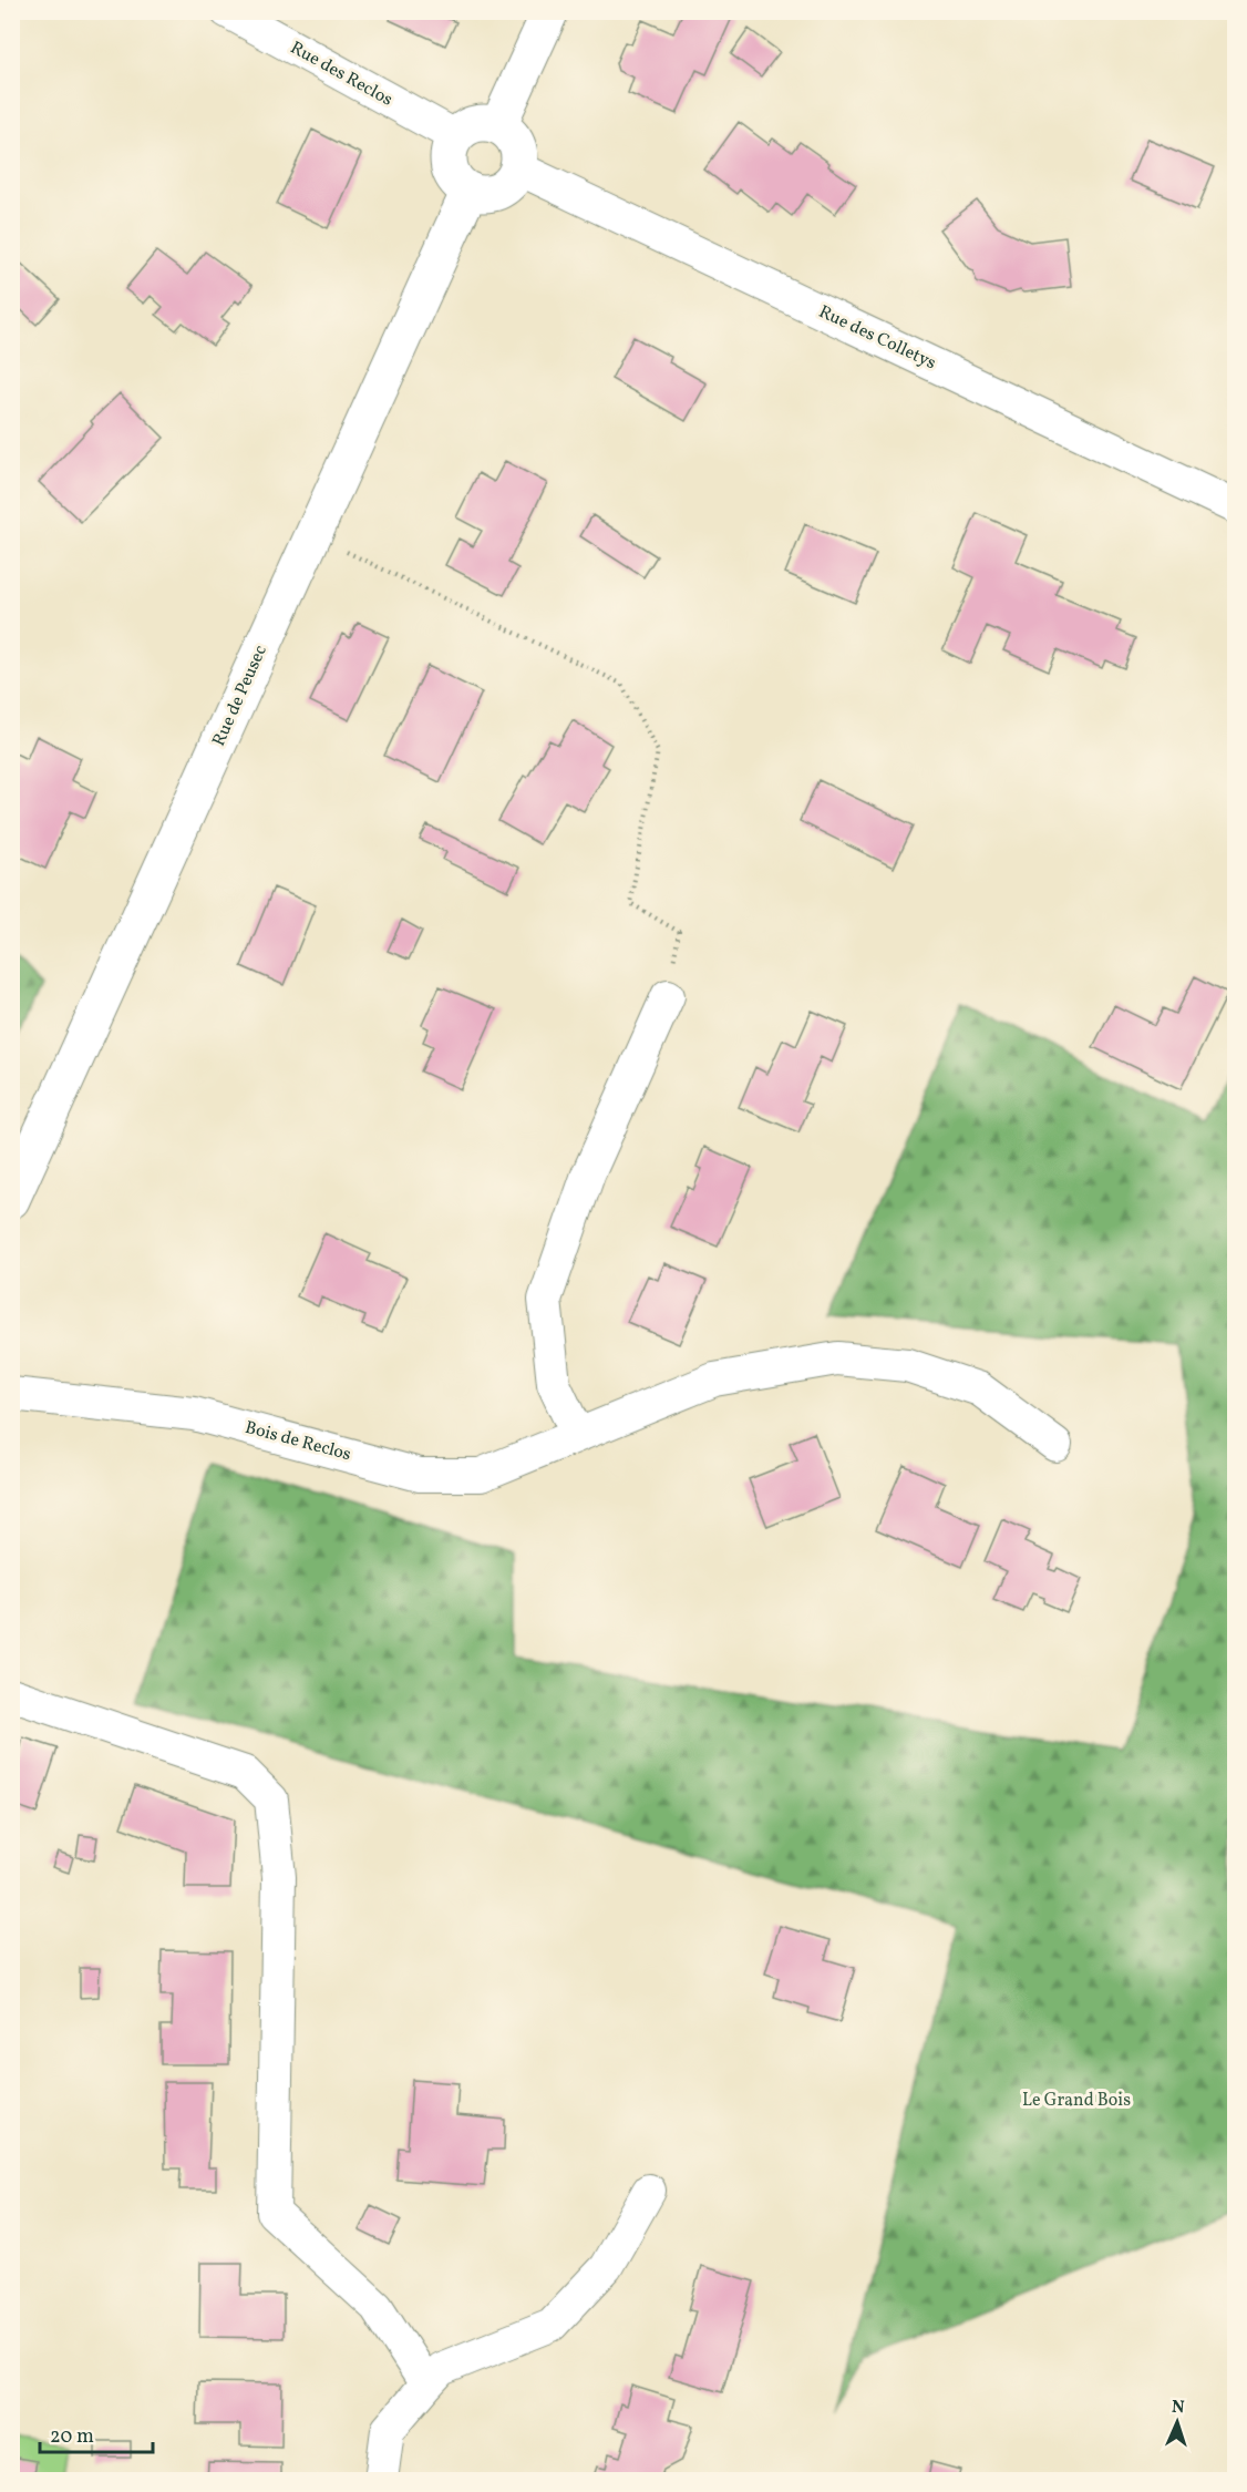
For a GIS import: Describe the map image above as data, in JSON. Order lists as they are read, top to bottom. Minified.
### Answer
{"streets":{"street":["Rue des Reclos","Rue des Colletys","Rue de Peusec","Bois de Reclos"]},"crossings":[["Rue des Reclos","Rue des Colletys"],["Rue des Reclos","Rue de Peusec"],["Rue des Colletys","Rue de Peusec"]],"parks":["Le Grand Bois"],"scale_bar":"20 m","north":"top"}
